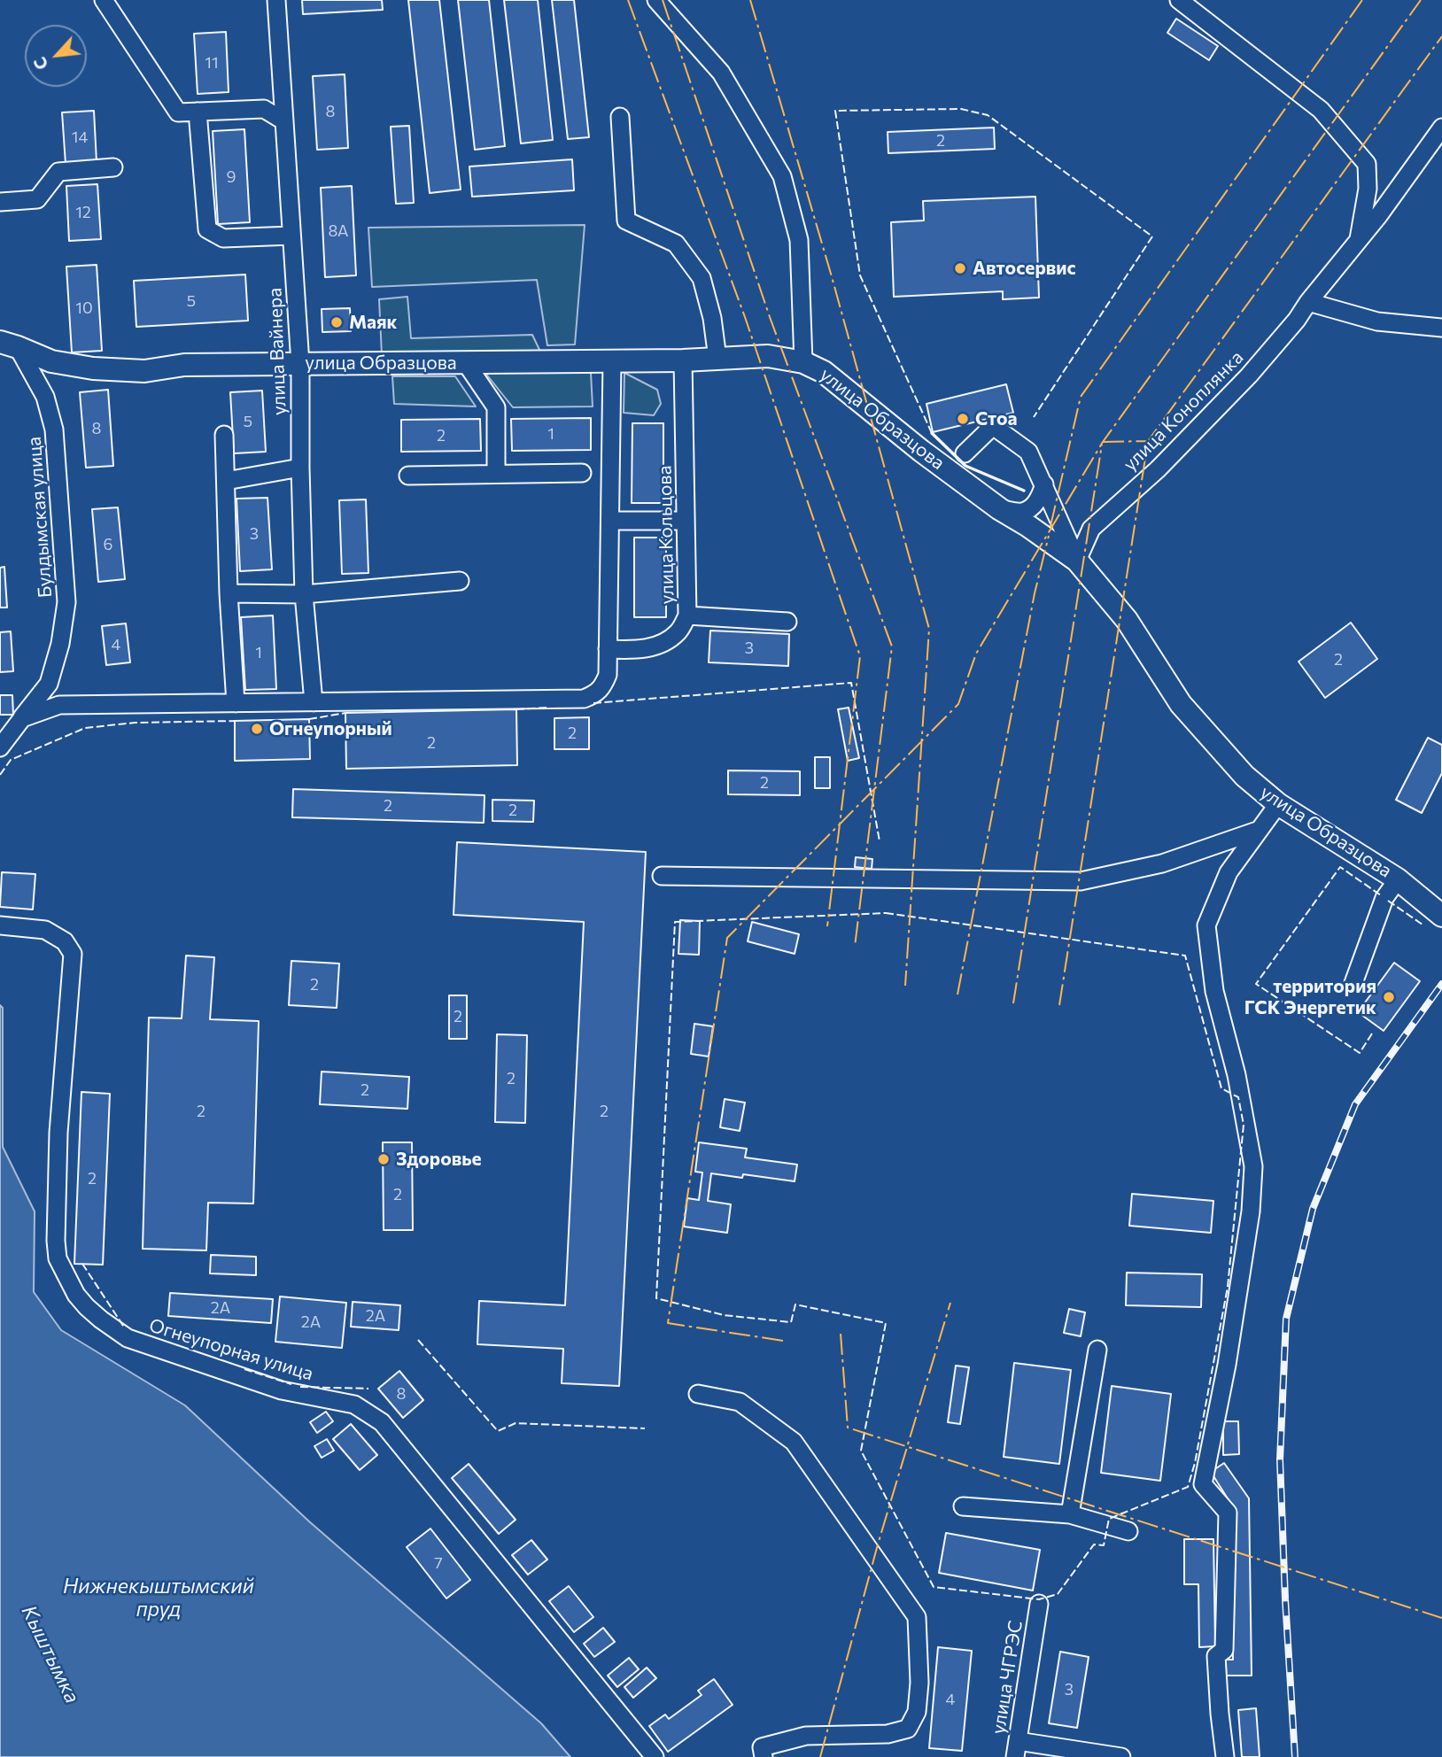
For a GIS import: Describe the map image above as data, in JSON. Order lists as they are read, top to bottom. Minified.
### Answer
{"streets":{"main road":["улица Образцова"],"street":["улица Вайнера","улица Коноплянка","Булдымская улица","улица Кольцова","Огнеупорная улица","улица ЧГРЭС"]},"crossings":[["улица Вайнера","улица Образцова"],["улица Образцова","улица Коноплянка"],["улица Образцова","Булдымская улица"],["улица Образцова","улица Кольцова"]],"water":["Нижнекыштымский пруд","Кыштымка"],"places":["Автосервис","Маяк","Стоа","Огнеупорный","территория ГСК Энергетик","Здоровье"],"house_numbers":["11","8","14","2","9","12","8А","5","10","5","8","1","2","3","6","4","3","1","2","2","2","2","2","2","2","2","2","2","2","2","2","2","2А","2А","2А","8","7","3","4"],"north":"bottom left"}
